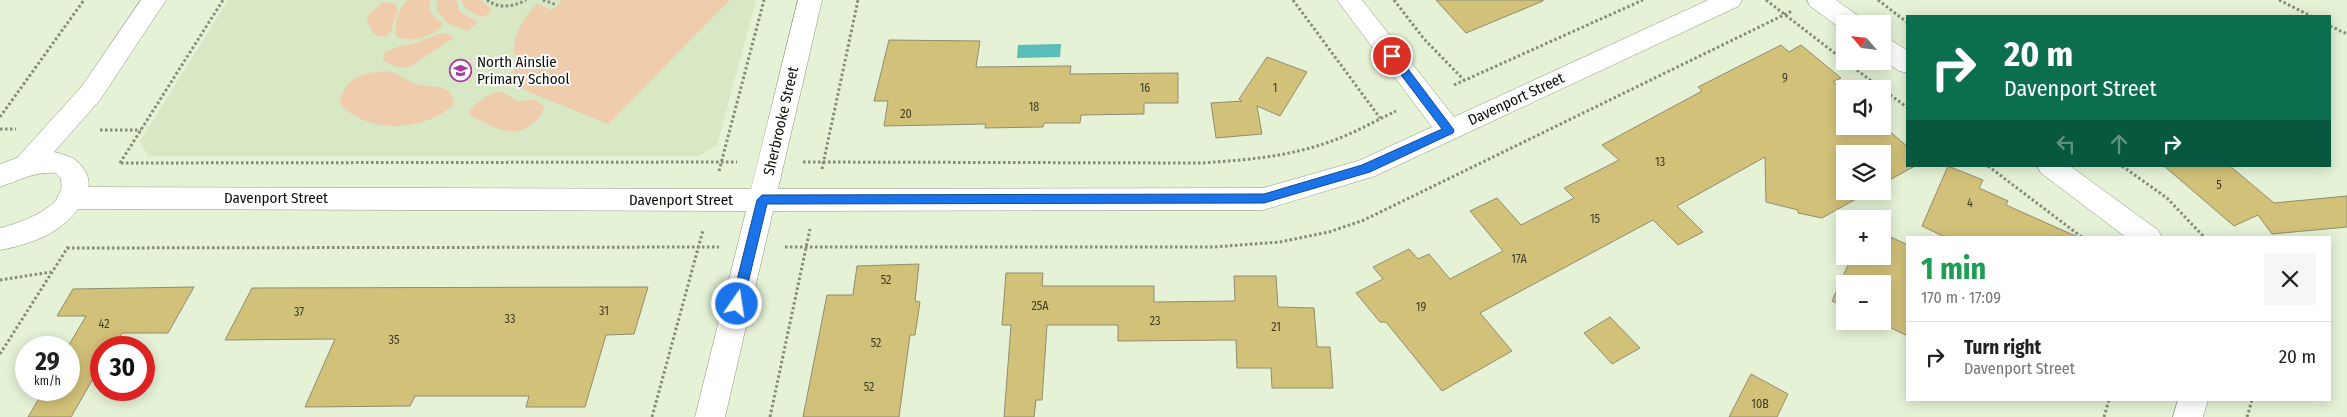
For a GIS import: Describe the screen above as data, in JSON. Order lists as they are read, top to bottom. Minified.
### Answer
{"streets":{"street":["Davenport Street","Sherbrooke Street"]},"crossings":[["Davenport Street","Sherbrooke Street"]],"places":{"school or university":["North Ainslie Primary School"]},"house_numbers":["9","16","1","18","20","13","5","4","15","17A","52","25A","19","31","37","33","23","42","21","35","52","52","10B"],"north":"top left","page":{"map_buttons":["+","−"],"turn":["20 m","Davenport Street"],"heading":["1 min","170 m · 17:09"],"list":[{"name":"Turn right","note":"Davenport Street","value":"20 m"}],"speed":"29 km/h","limit":"30"}}
